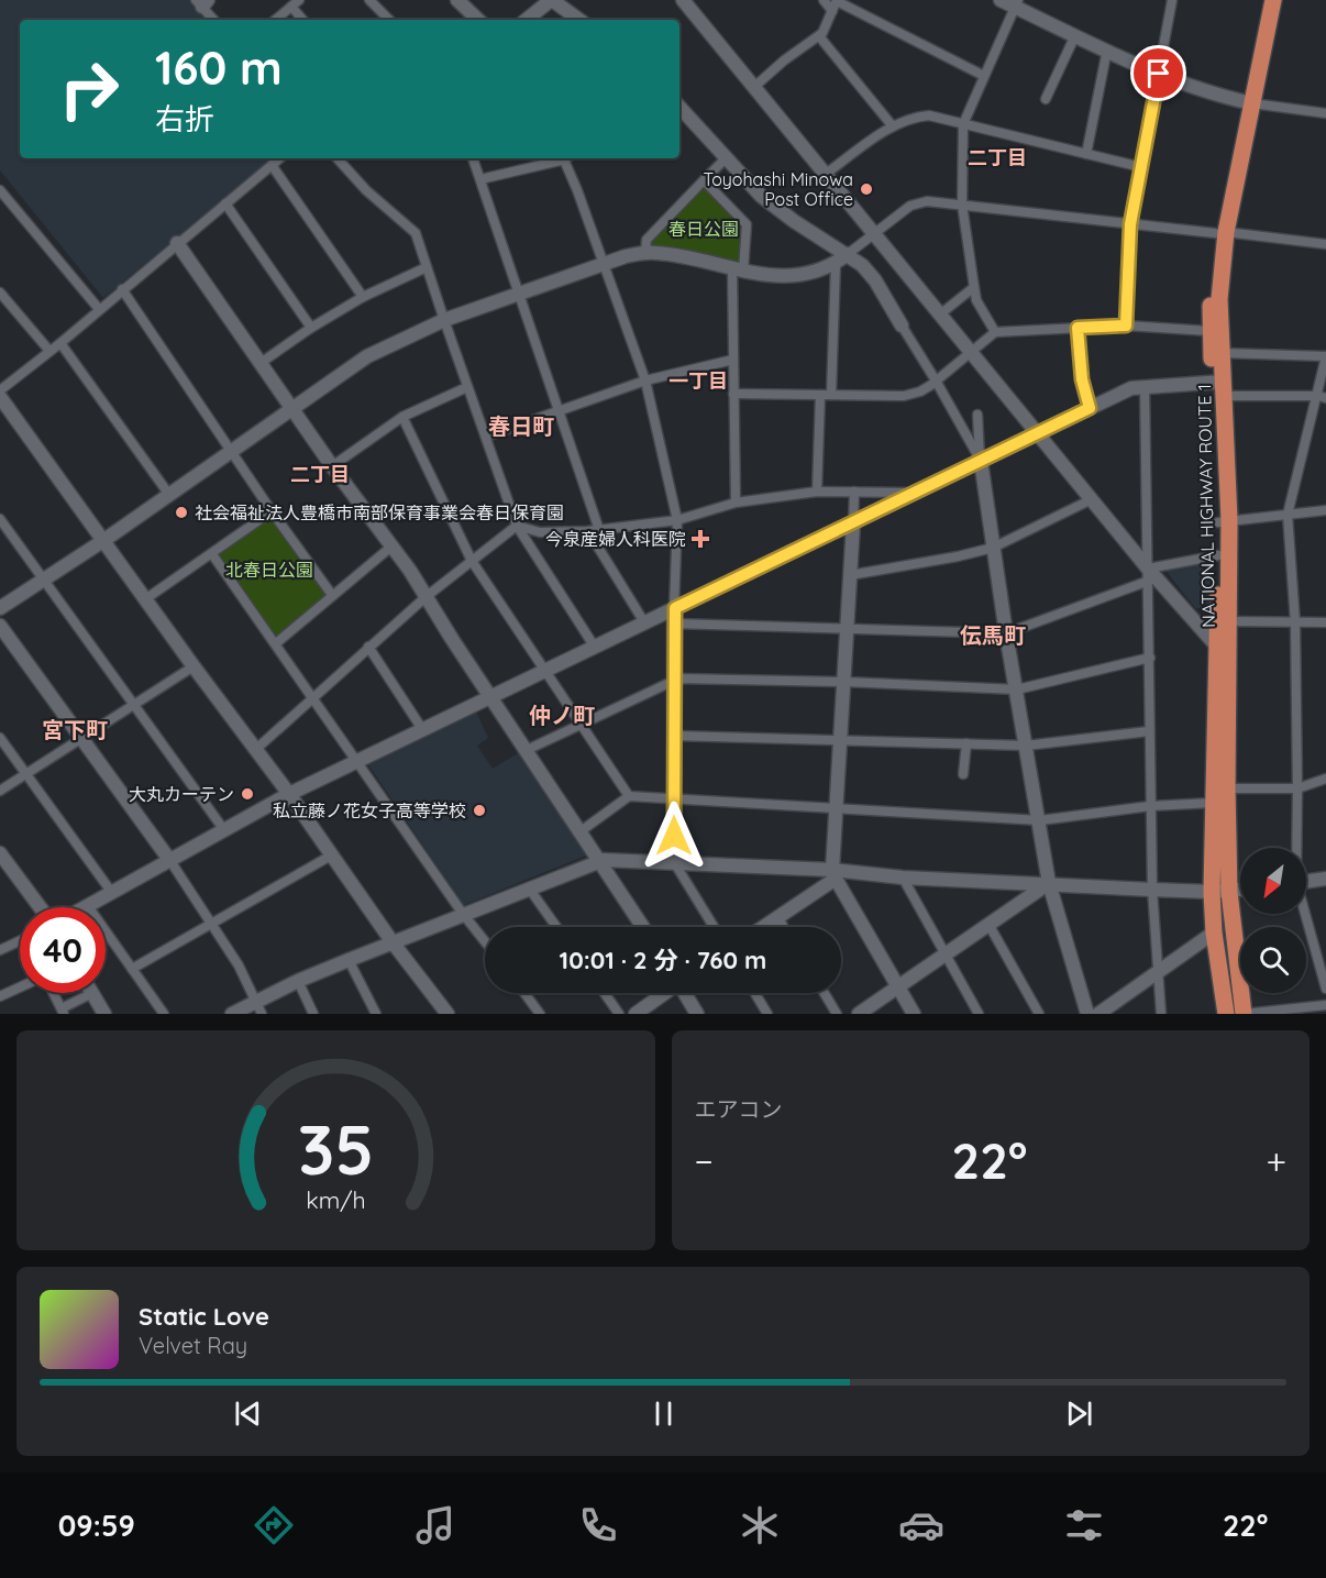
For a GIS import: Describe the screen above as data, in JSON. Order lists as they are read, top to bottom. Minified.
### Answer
{"streets":{"highway":["NATIONAL HIGHWAY ROUTE 1"]},"districts":["二丁目","一丁目","春日町","二丁目","伝馬町","仲ノ町","宮下町"],"parks":["春日公園","北春日公園"],"places":{"other":["Toyohashi Minowa Post Office","社会福祉法人豊橋市南部保育事業会春日保育園","大丸カーテン","私立藤ノ花女子高等学校"],"health":["今泉産婦人科医院"]},"north":"bottom left","page":{"turn":["160 m","右折"],"limit":"40","trip":"10:01 · 2 分 · 760 m","tile":"エアコン","heat":["−","22°","+"],"song":["Static Love","Velvet Ray"],"tabs":["09:59","22°"],"gauge":["35","km/h"]}}
